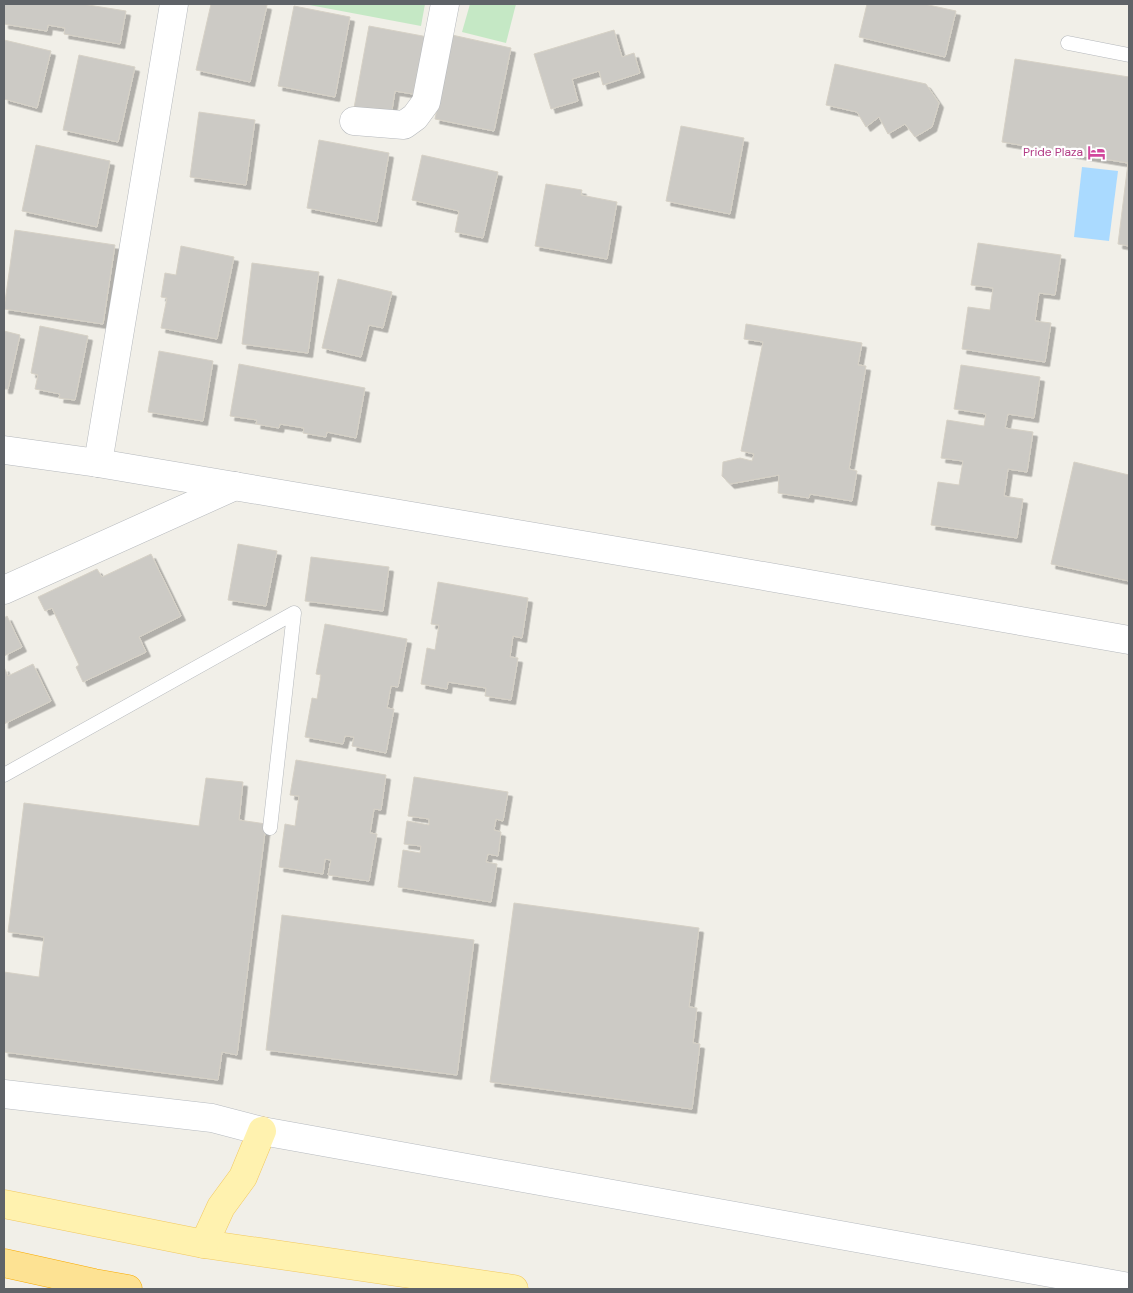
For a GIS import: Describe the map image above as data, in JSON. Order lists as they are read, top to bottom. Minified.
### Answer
{"places":{"hotel":["Pride Plaza"]}}
